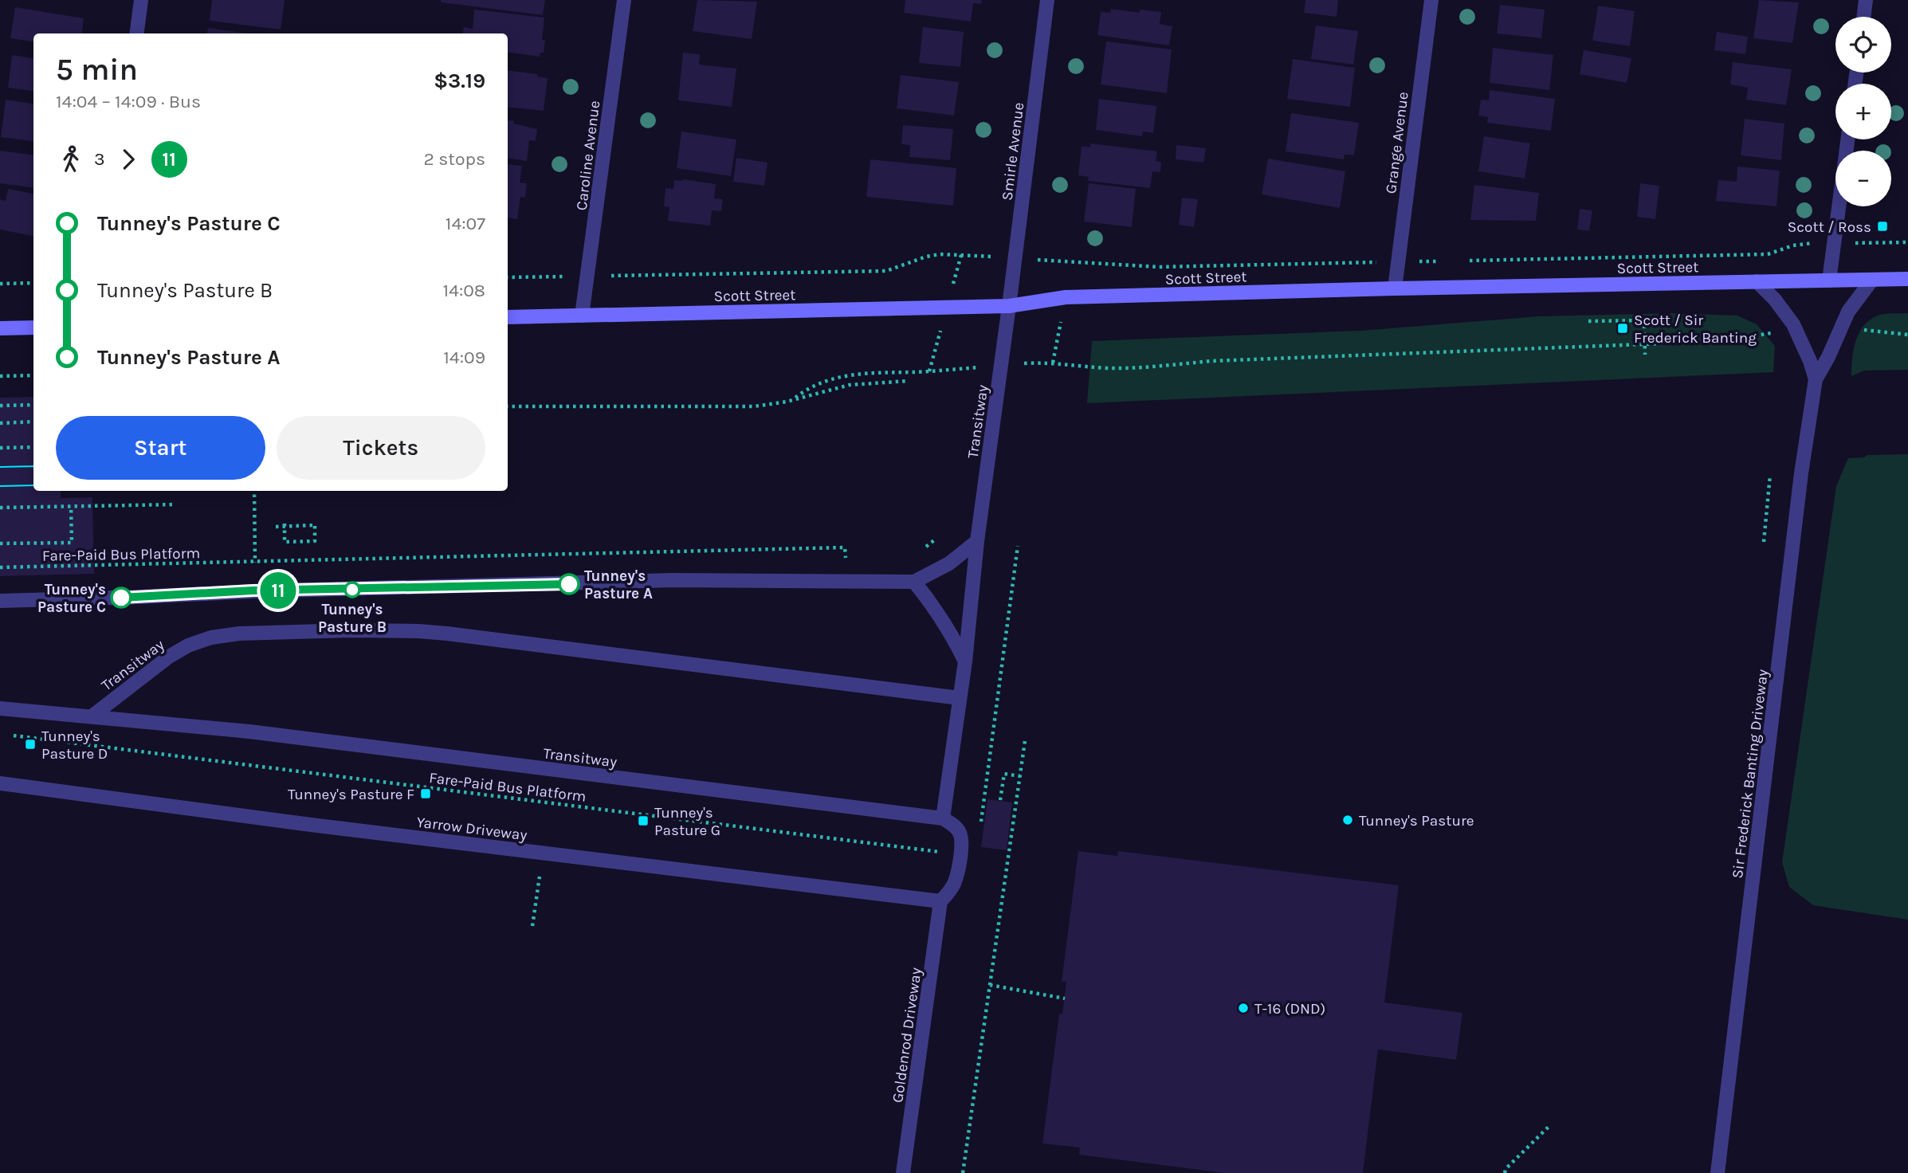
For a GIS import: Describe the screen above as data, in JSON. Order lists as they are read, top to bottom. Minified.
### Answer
{"streets":{"main road":["Scott Street"],"street":["Grange Avenue","Smirle Avenue","Caroline Avenue","Transitway","Sir Frederick Banting Driveway","Yarrow Driveway","Goldenrod Driveway"],"path":["Fare-Paid Bus Platform"]},"crossings":[["Grange Avenue","Scott Street"],["Smirle Avenue","Scott Street"],["Smirle Avenue","Transitway"],["Caroline Avenue","Scott Street"],["Scott Street","Transitway"],["Scott Street","Sir Frederick Banting Driveway"],["Yarrow Driveway","Goldenrod Driveway"]],"places":{"transit":["Scott / Ross","Scott / Sir Frederick Banting","Tunney's Pasture D","Tunney's Pasture F","Tunney's Pasture G"],"other":["Tunney's Pasture A","Tunney's Pasture B","Tunney's Pasture C","Tunney's Pasture","T-16 (DND)"]},"lines":["bus line 11"],"page":{"on_map":"11","map_buttons":["+","−"],"heading":["5 min","14:04 – 14:09 · Bus","$3.19"],"legs":["3","11","2 stops"],"list":[{"name":"Tunney's Pasture C","value":"14:07"},{"name":"Tunney's Pasture B","value":"14:08"},{"name":"Tunney's Pasture A","value":"14:09"}],"buttons":["Start","Tickets"]}}
